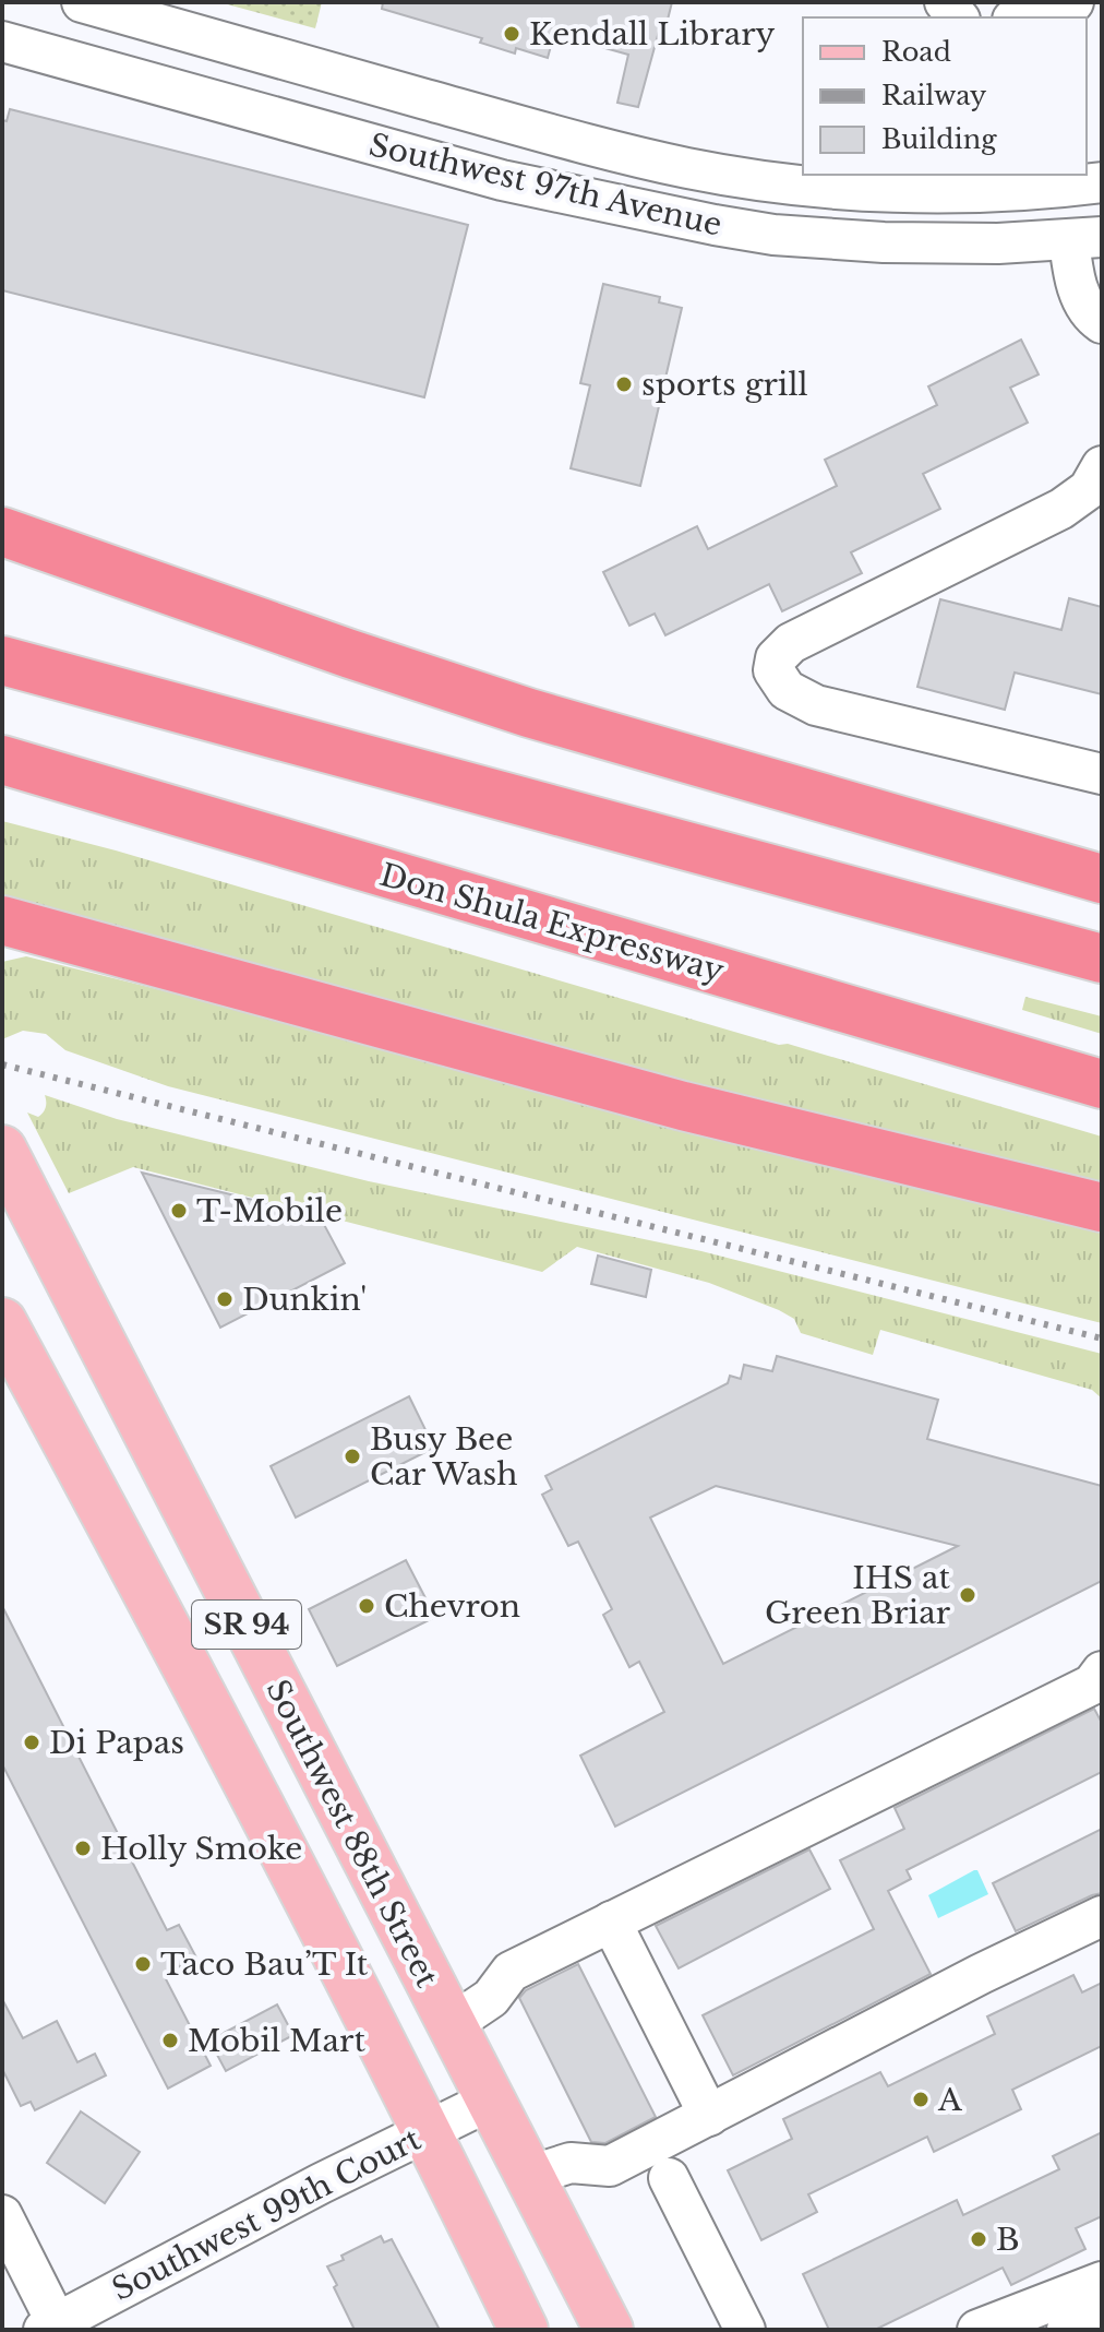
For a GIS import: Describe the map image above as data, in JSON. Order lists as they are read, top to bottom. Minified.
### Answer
{"streets":{"highway":["Don Shula Expressway"],"main road":["SR 94","Southwest 88th Street"],"street":["Southwest 97th Avenue","Southwest 99th Court"]},"crossings":[["SR 94","Southwest 99th Court"],["Southwest 88th Street","Southwest 99th Court"]],"places":["Kendall Library","sports grill","T-Mobile","Dunkin'","Busy Bee Car Wash","IHS at Green Briar","Chevron","Di Papas","Holly Smoke","Taco Bau’T It","Mobil Mart","A","B"],"legend":["Road","Railway","Building"]}
